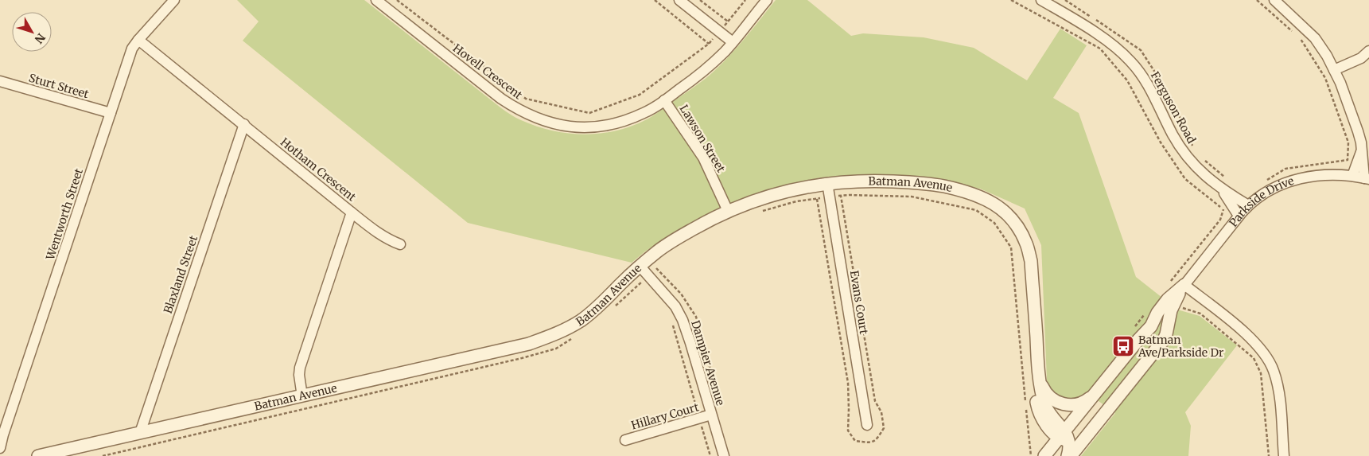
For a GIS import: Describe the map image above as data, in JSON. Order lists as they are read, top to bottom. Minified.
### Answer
{"streets":{"street":["Hovell Crescent","Sturt Street","Ferguson Road","Lawson Street","Hotham Crescent","Batman Avenue","Parkside Drive","Wentworth Street","Blaxland Street","Evans Court","Dampier Avenue","Hillary Court"]},"crossings":[["Hovell Crescent","Lawson Street"],["Sturt Street","Wentworth Street"],["Ferguson Road","Parkside Drive"],["Lawson Street","Batman Avenue"],["Hotham Crescent","Batman Avenue"],["Hotham Crescent","Wentworth Street"],["Hotham Crescent","Blaxland Street"],["Batman Avenue","Parkside Drive"],["Batman Avenue","Blaxland Street"],["Batman Avenue","Evans Court"],["Batman Avenue","Dampier Avenue"],["Dampier Avenue","Hillary Court"]],"places":{"bus stop":["Batman Ave/Parkside Dr"]},"north":"bottom right"}
